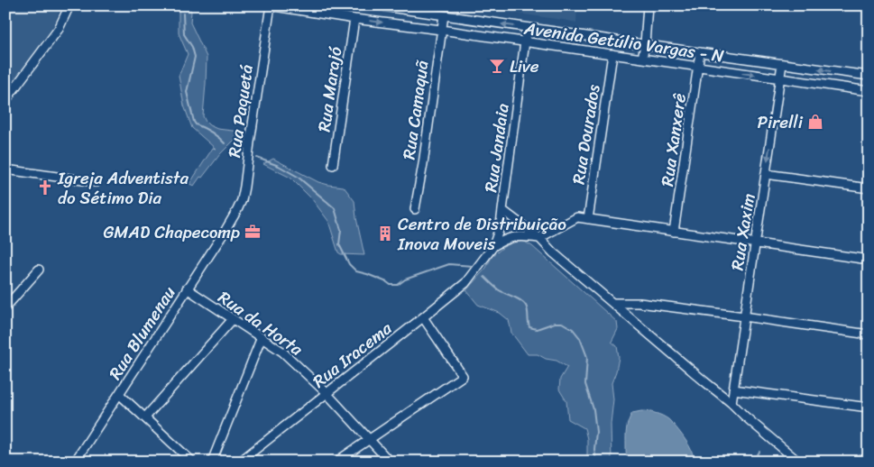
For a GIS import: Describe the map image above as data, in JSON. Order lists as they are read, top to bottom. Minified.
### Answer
{"streets":{"street":["Avenida Getúlio Vargas - N","Rua Marajó","Rua Camaquã","Rua Paquetá","Rua Dourados","Rua Xanxerê","Rua Jandaia","Rua Xaxim","Rua da Horta","Rua Blumenau","Rua Iracema"]},"crossings":[["Avenida Getúlio Vargas - N","Rua Marajó"],["Avenida Getúlio Vargas - N","Rua Camaquã"],["Avenida Getúlio Vargas - N","Rua Paquetá"],["Avenida Getúlio Vargas - N","Rua Dourados"],["Avenida Getúlio Vargas - N","Rua Xanxerê"],["Avenida Getúlio Vargas - N","Rua Jandaia"],["Avenida Getúlio Vargas - N","Rua Xaxim"],["Rua Paquetá","Rua Blumenau"],["Rua Jandaia","Rua Iracema"],["Rua da Horta","Rua Blumenau"],["Rua da Horta","Rua Iracema"]],"places":{"bar":["Live"],"shop":["Pirelli"],"church":["Igreja Adventista do Sétimo Dia"],"office":["GMAD Chapecomp"],"building":["Centro de Distribuição Inova Moveis"]}}
